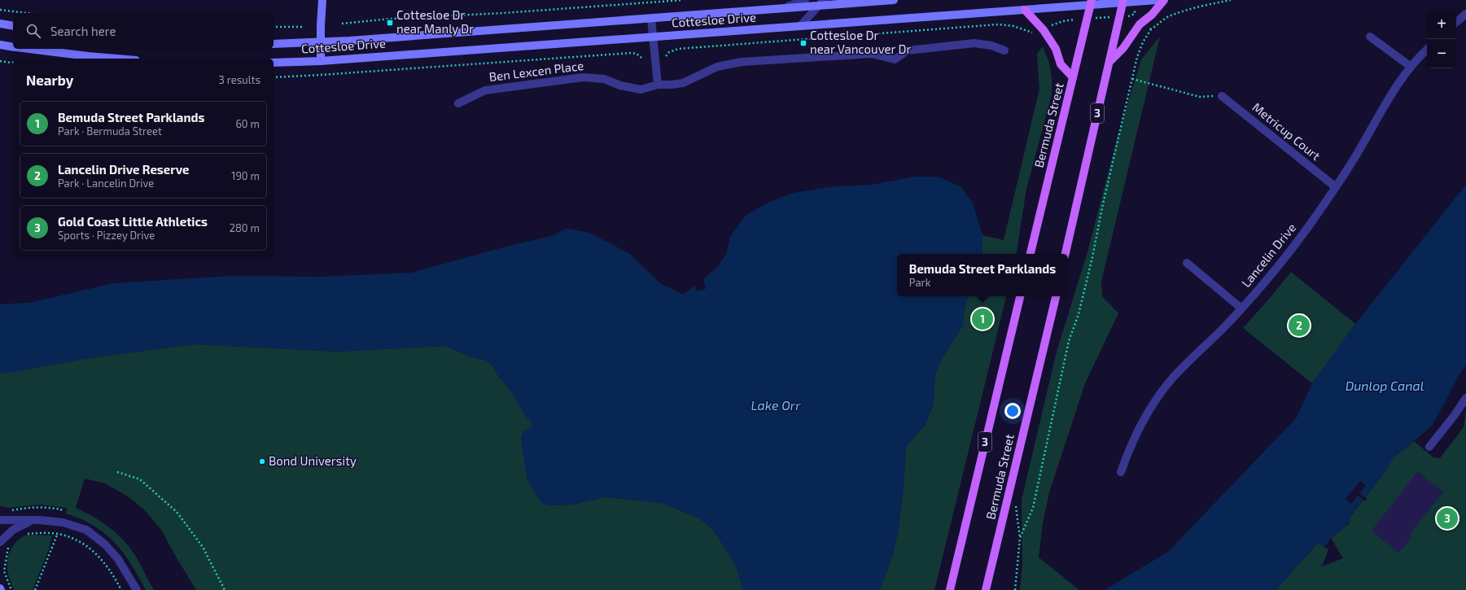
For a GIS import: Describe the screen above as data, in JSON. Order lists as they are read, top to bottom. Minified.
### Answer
{"streets":{"main road":["Cottesloe Drive","3","Bermuda Street"],"street":["Ben Lexcen Place","Metricup Court","Lancelin Drive"]},"crossings":[["Cottesloe Drive","3"],["Cottesloe Drive","Bermuda Street"],["Metricup Court","Lancelin Drive"]],"water":["Dunlop Canal","Lake Orr"],"places":{"transit":["Cottesloe Dr near Manly Dr","Cottesloe Dr near Vancouver Dr"],"other":["Bond University"]},"page":{"map_buttons":["+","−"],"search":"Search here","heading":["Nearby","3 results"],"list":[{"mark":"1","name":"Bemuda Street Parklands","note":"Park · Bermuda Street","value":"60 m"},{"mark":"2","name":"Lancelin Drive Reserve","note":"Park · Lancelin Drive","value":"190 m"},{"mark":"3","name":"Gold Coast Little Athletics","note":"Sports · Pizzey Drive","value":"280 m"}],"popup":["Bemuda Street Parklands","Park"],"pins":["1","2","3"]}}
